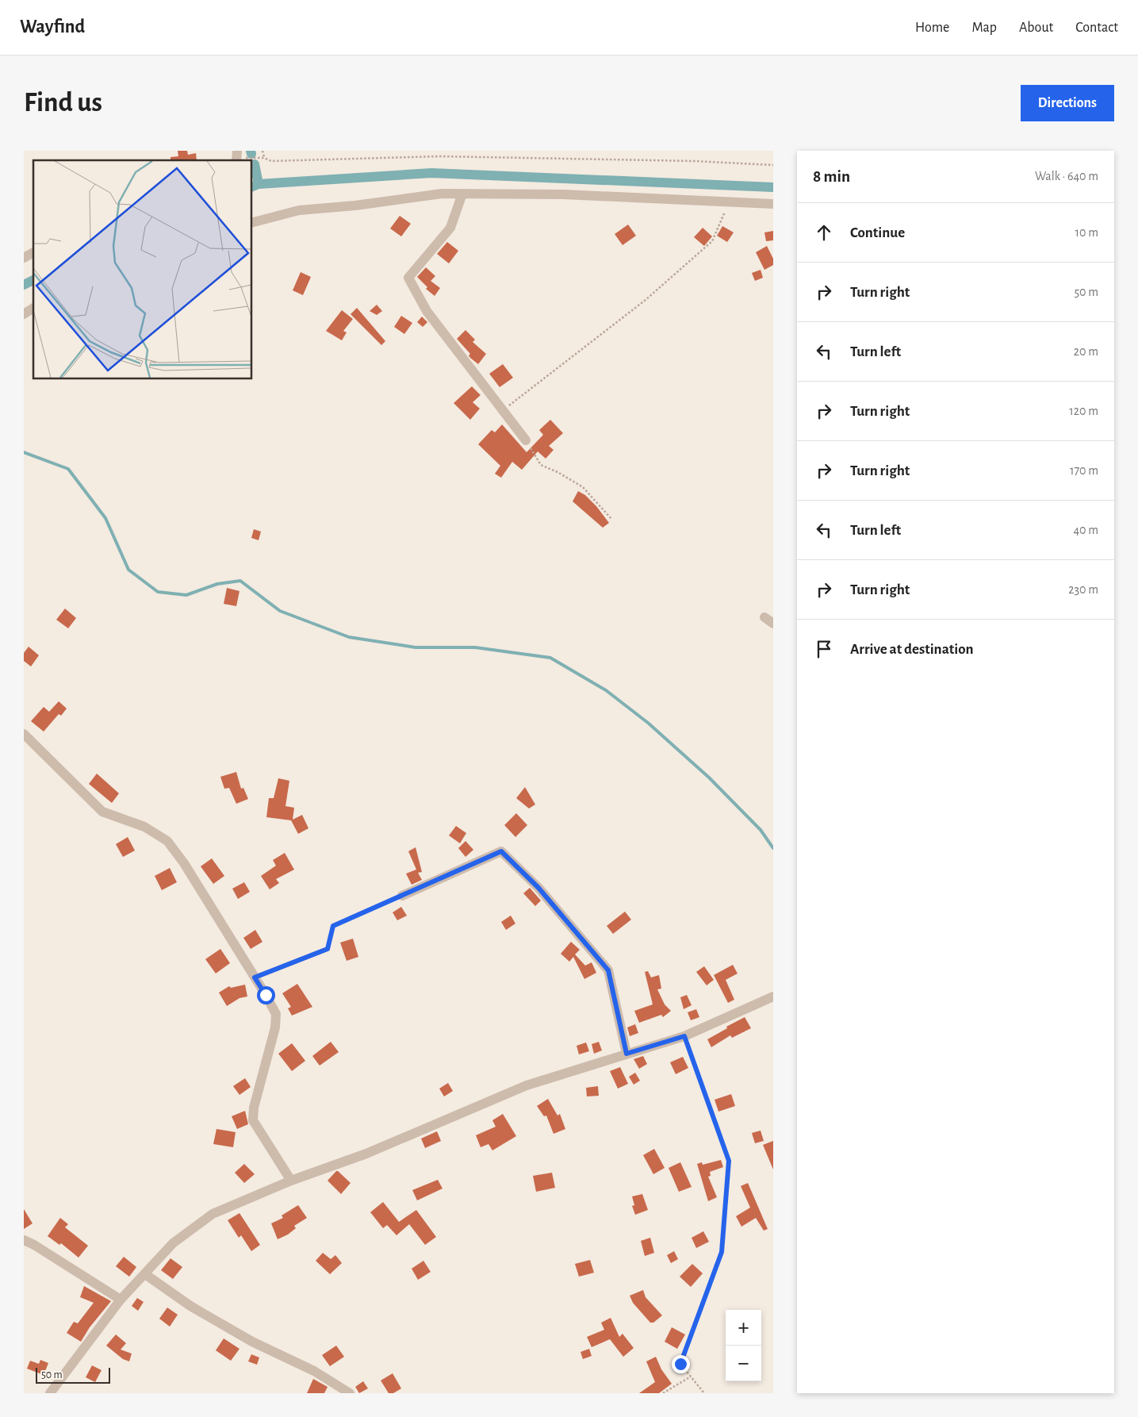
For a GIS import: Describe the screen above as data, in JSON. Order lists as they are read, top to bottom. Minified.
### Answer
{"scale_bar":"50 m","page":{"header":"Wayfind","nav":["Home","Map","About","Contact"],"buttons":"Directions","title":"Find us","heading":["8 min","Walk · 640 m"],"list":[["Continue","10 m"],["Turn right","50 m"],["Turn left","20 m"],["Turn right","120 m"],["Turn right","170 m"],["Turn left","40 m"],["Turn right","230 m"],"Arrive at destination"],"map_buttons":["+","−"],"scale":"50 m"}}
